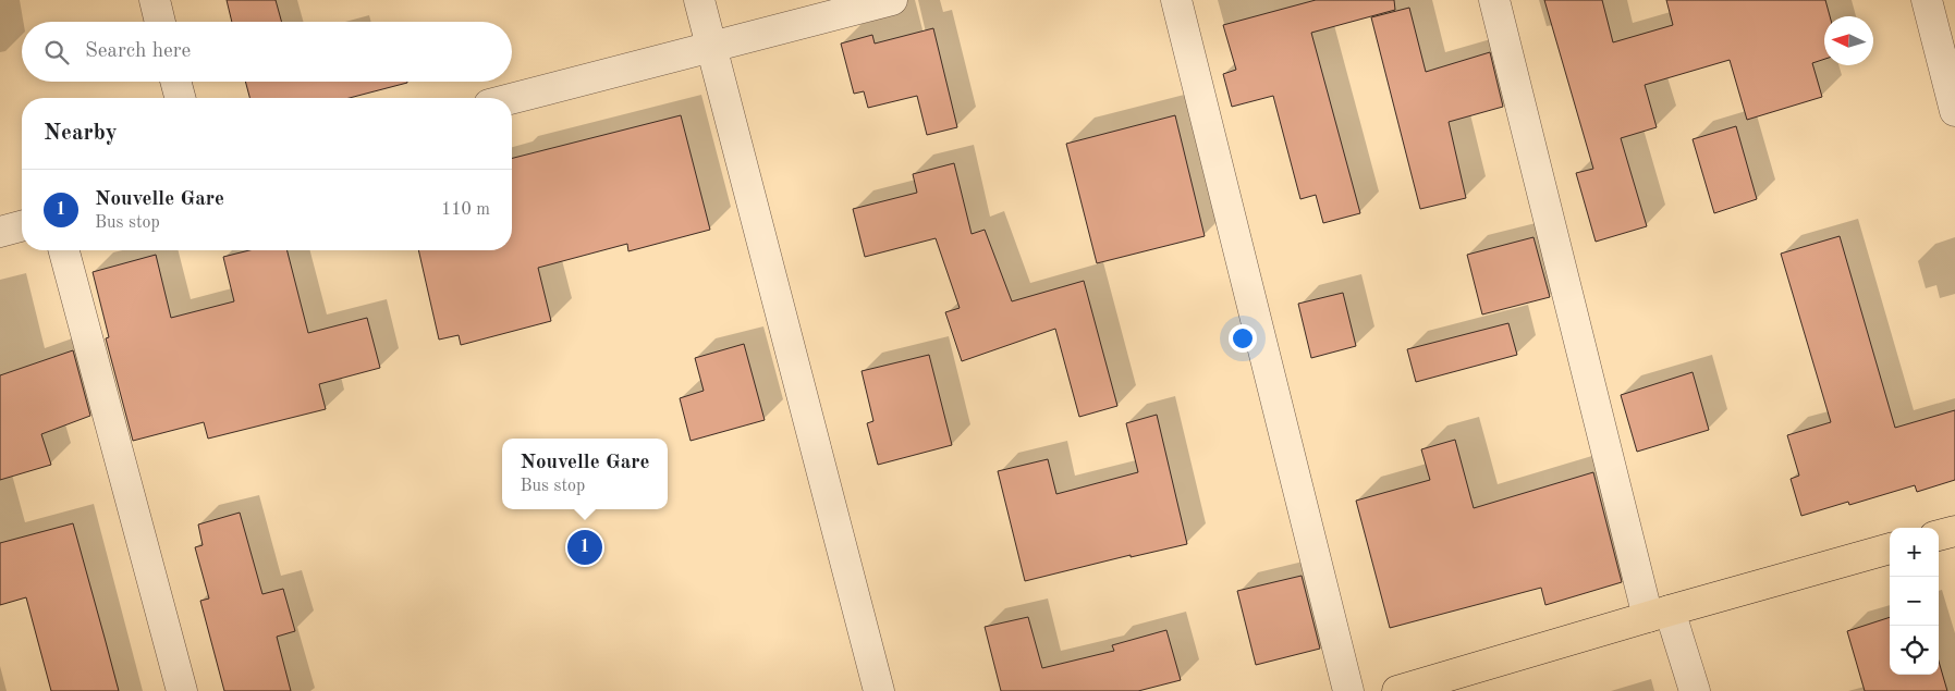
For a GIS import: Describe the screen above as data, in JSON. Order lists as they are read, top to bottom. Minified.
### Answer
{"north":"left","page":{"search":"Search here","heading":"Nearby","list":[{"mark":"1","name":"Nouvelle Gare","note":"Bus stop","value":"110 m"}],"popup":["Nouvelle Gare","Bus stop"],"map_buttons":["+","−"],"pins":"1"}}
